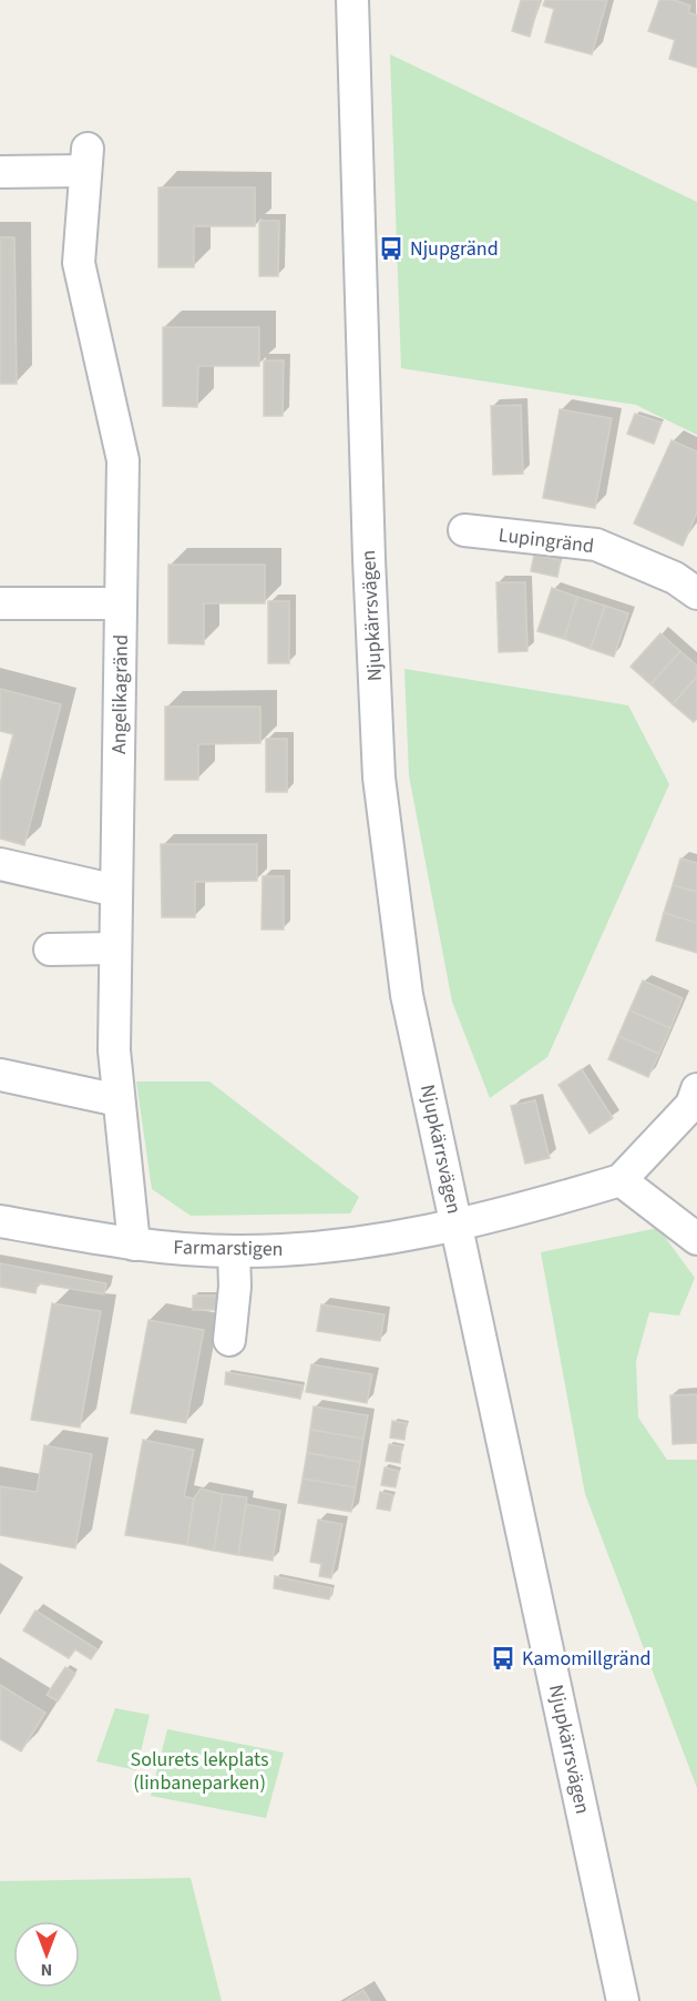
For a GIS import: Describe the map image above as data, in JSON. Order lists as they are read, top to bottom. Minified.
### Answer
{"streets":{"street":["Lupingränd","Njupkärrsvägen","Angelikagränd","Farmarstigen"]},"crossings":[["Njupkärrsvägen","Farmarstigen"],["Angelikagränd","Farmarstigen"]],"parks":["Solurets lekplats (linbaneparken)"],"places":{"bus stop":["Njupgränd","Kamomillgränd"]},"north":"bottom"}
